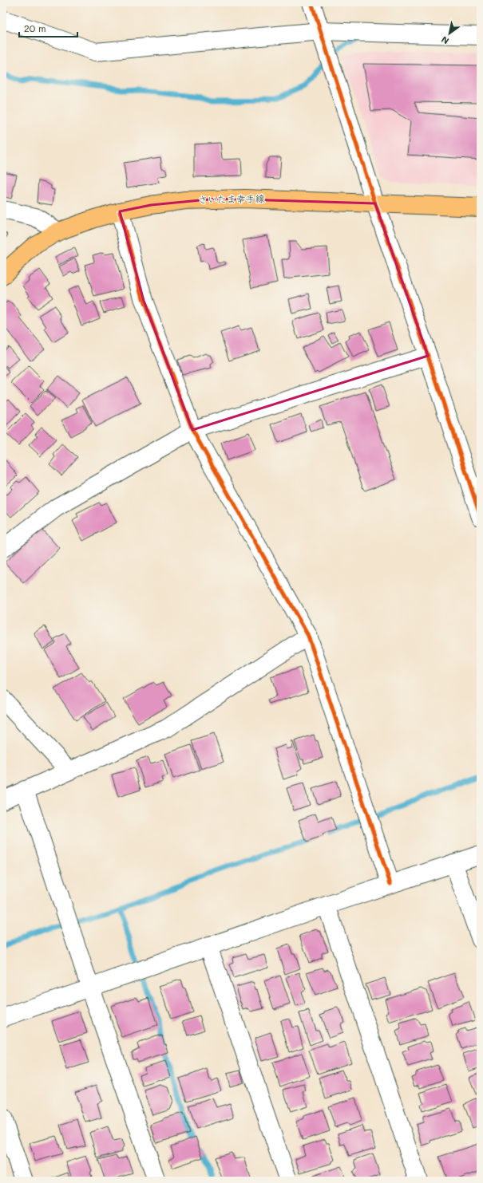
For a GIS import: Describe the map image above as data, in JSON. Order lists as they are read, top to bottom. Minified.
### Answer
{"streets":{"main road":["さいたま幸手線"]},"scale_bar":"20 m","north":"bottom left"}
